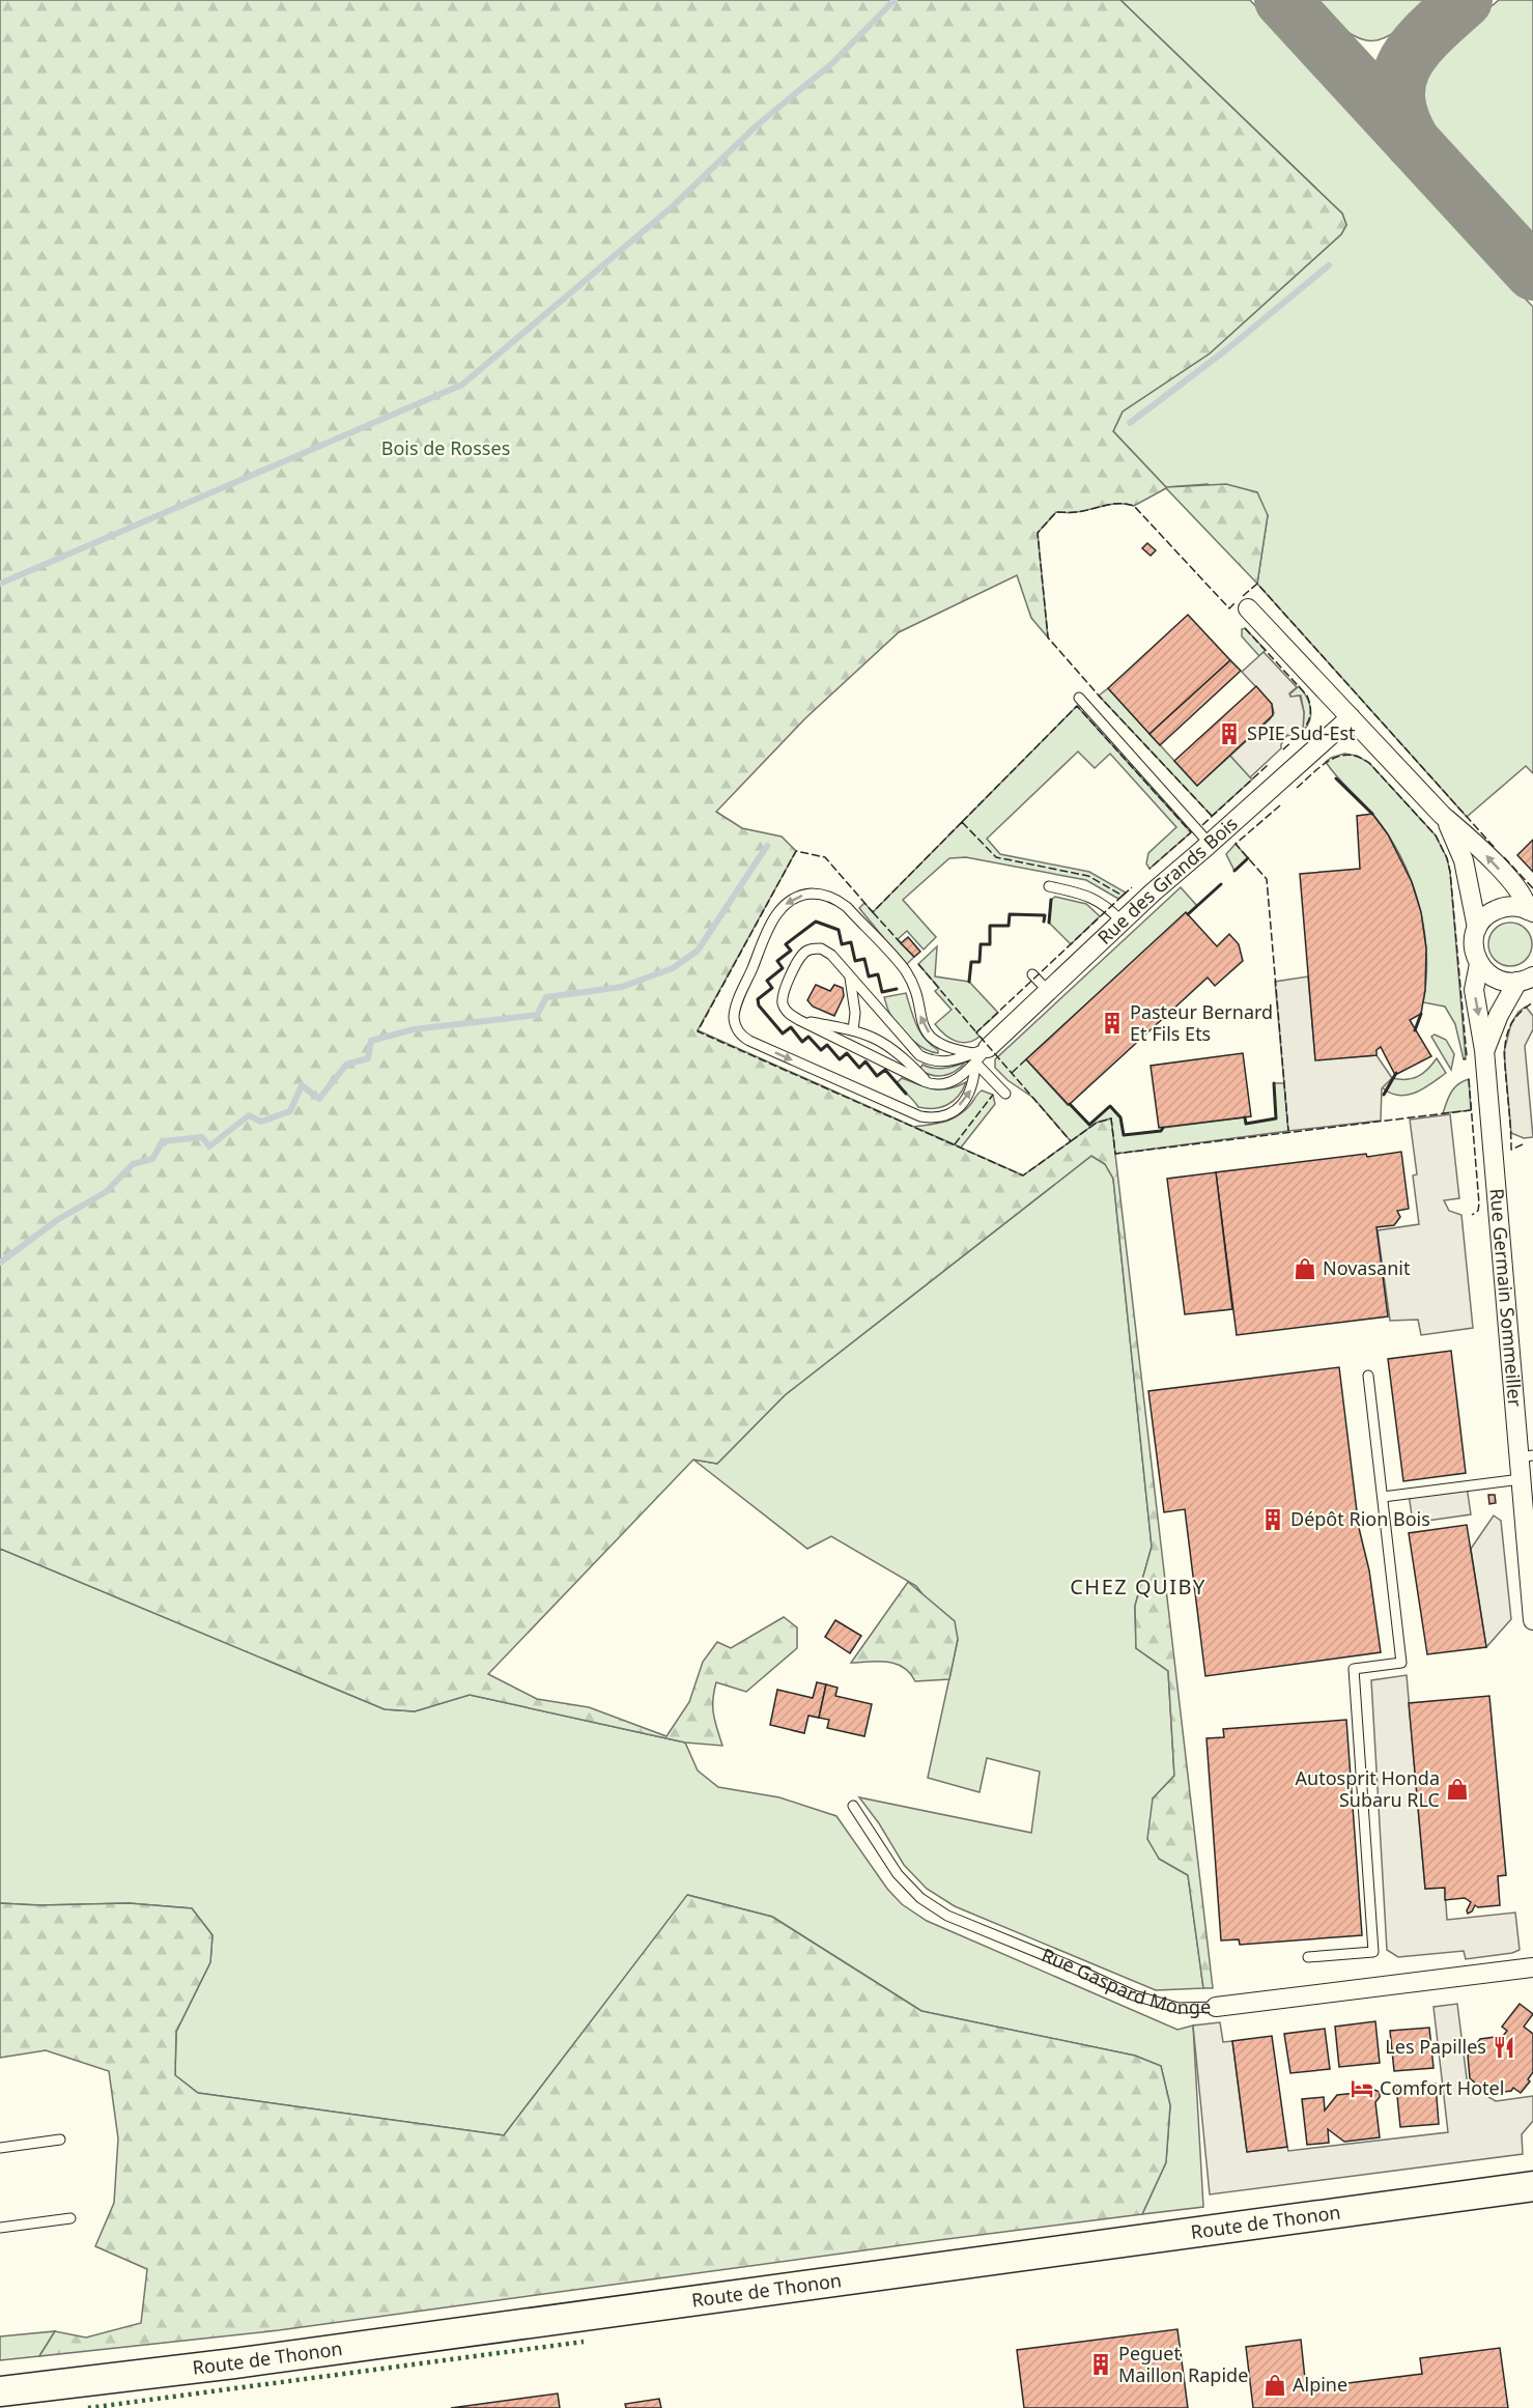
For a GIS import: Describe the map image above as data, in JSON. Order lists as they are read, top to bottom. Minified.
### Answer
{"streets":{"main road":["Route de Thonon"],"street":["Rue des Grands Bois","Rue Germain Sommeiller","Rue Gaspard Monge"]},"crossings":[["Rue des Grands Bois","Rue Germain Sommeiller"]],"districts":["CHEZ QUIBY"],"parks":["Bois de Rosses"],"places":{"building":["SPIE Sud-Est","Pasteur Bernard Et Fils Ets","Dépôt Rion Bois","Peguet Maillon Rapide"],"shop":["Novasanit","Autosprit Honda Subaru RLC","Alpine"],"restaurant":["Les Papilles"],"hotel":["Comfort Hotel"]}}
